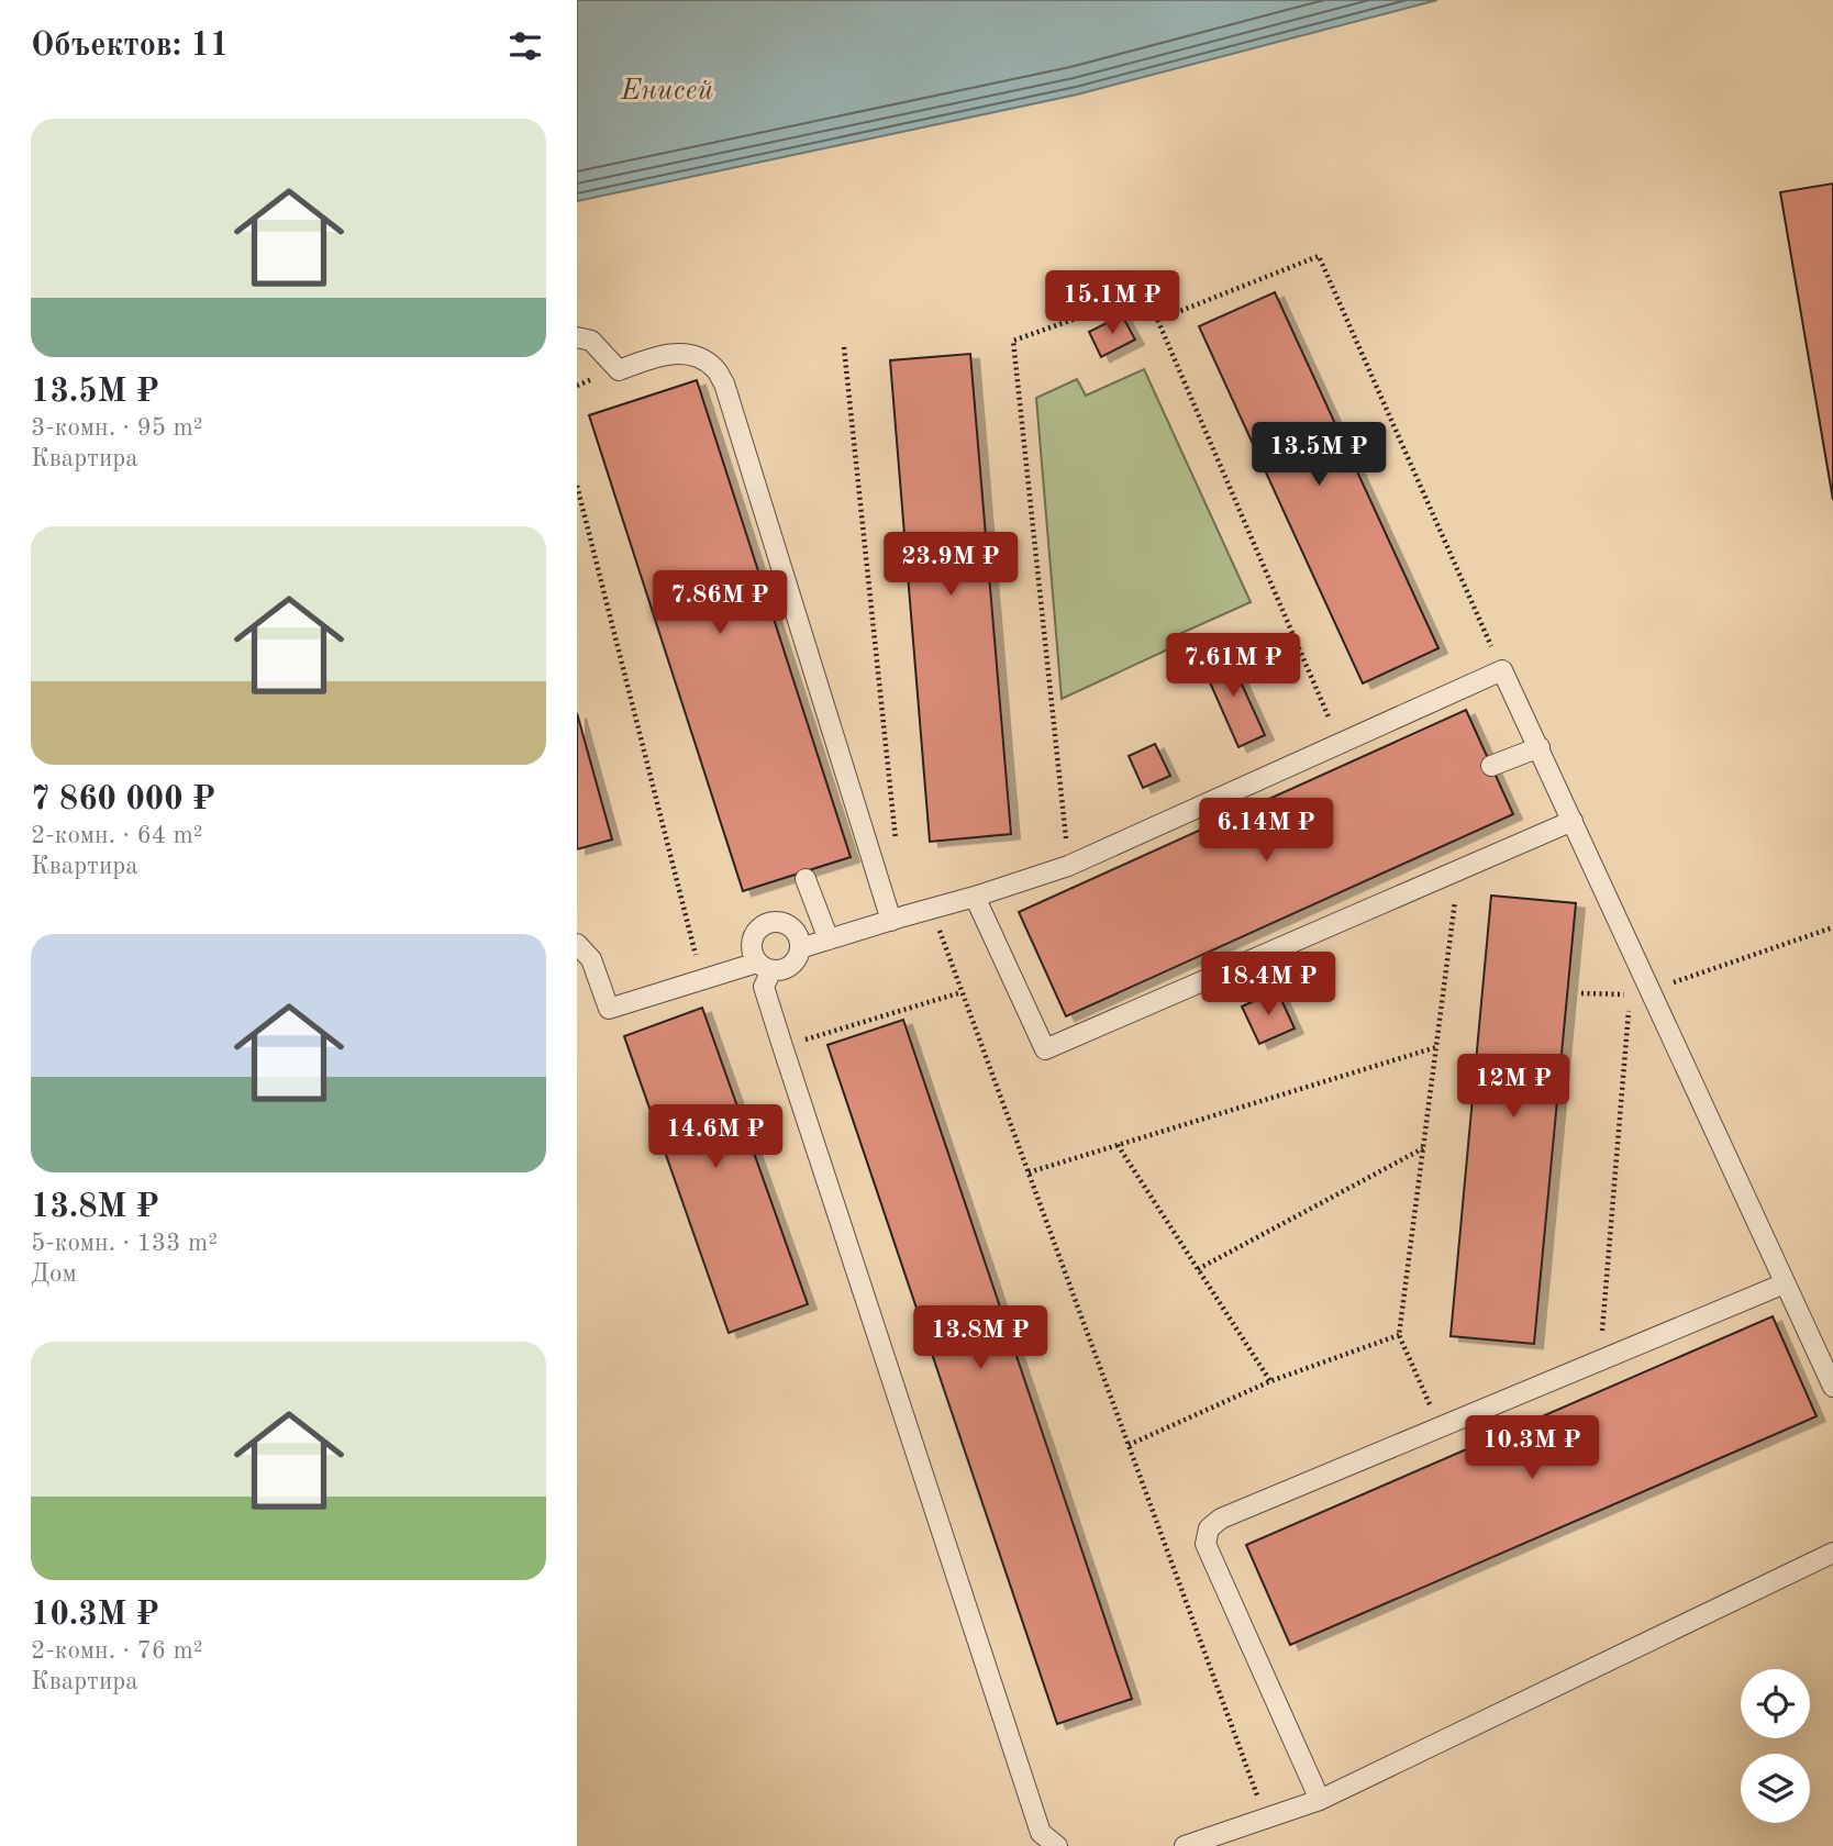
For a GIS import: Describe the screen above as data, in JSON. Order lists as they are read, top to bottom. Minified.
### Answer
{"water":["Енисей"],"page":{"heading":"Объектов: 11","list":[{"name":"13.5M ₽","note":"3-комн. · 95 m² · Квартира"},{"name":"7 860 000 ₽","note":"2-комн. · 64 m² · Квартира"},{"name":"13.8M ₽","note":"5-комн. · 133 m² · Дом"},{"name":"10.3M ₽","note":"2-комн. · 76 m² · Квартира"}],"price":["15.1M ₽","13.5M ₽","23.9M ₽","7.86M ₽","7.61M ₽","6.14M ₽","18.4M ₽","12M ₽","14.6M ₽","13.8M ₽","10.3M ₽"]}}
